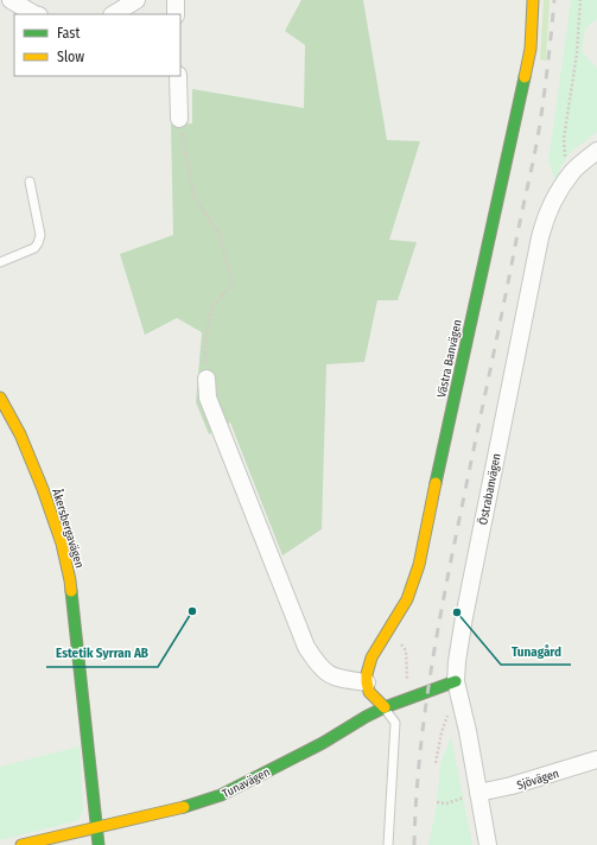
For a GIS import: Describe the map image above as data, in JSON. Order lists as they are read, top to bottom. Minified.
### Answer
{"streets":{"street":["Västra Banvägen","Östrabanvägen","Åkersbergavägen","Sjövägen","Tunavägen"]},"crossings":[["Östrabanvägen","Sjövägen"],["Östrabanvägen","Tunavägen"],["Åkersbergavägen","Tunavägen"]],"places":["Estetik Syrran AB","Tunagård"],"legend":["Fast","Slow"]}
